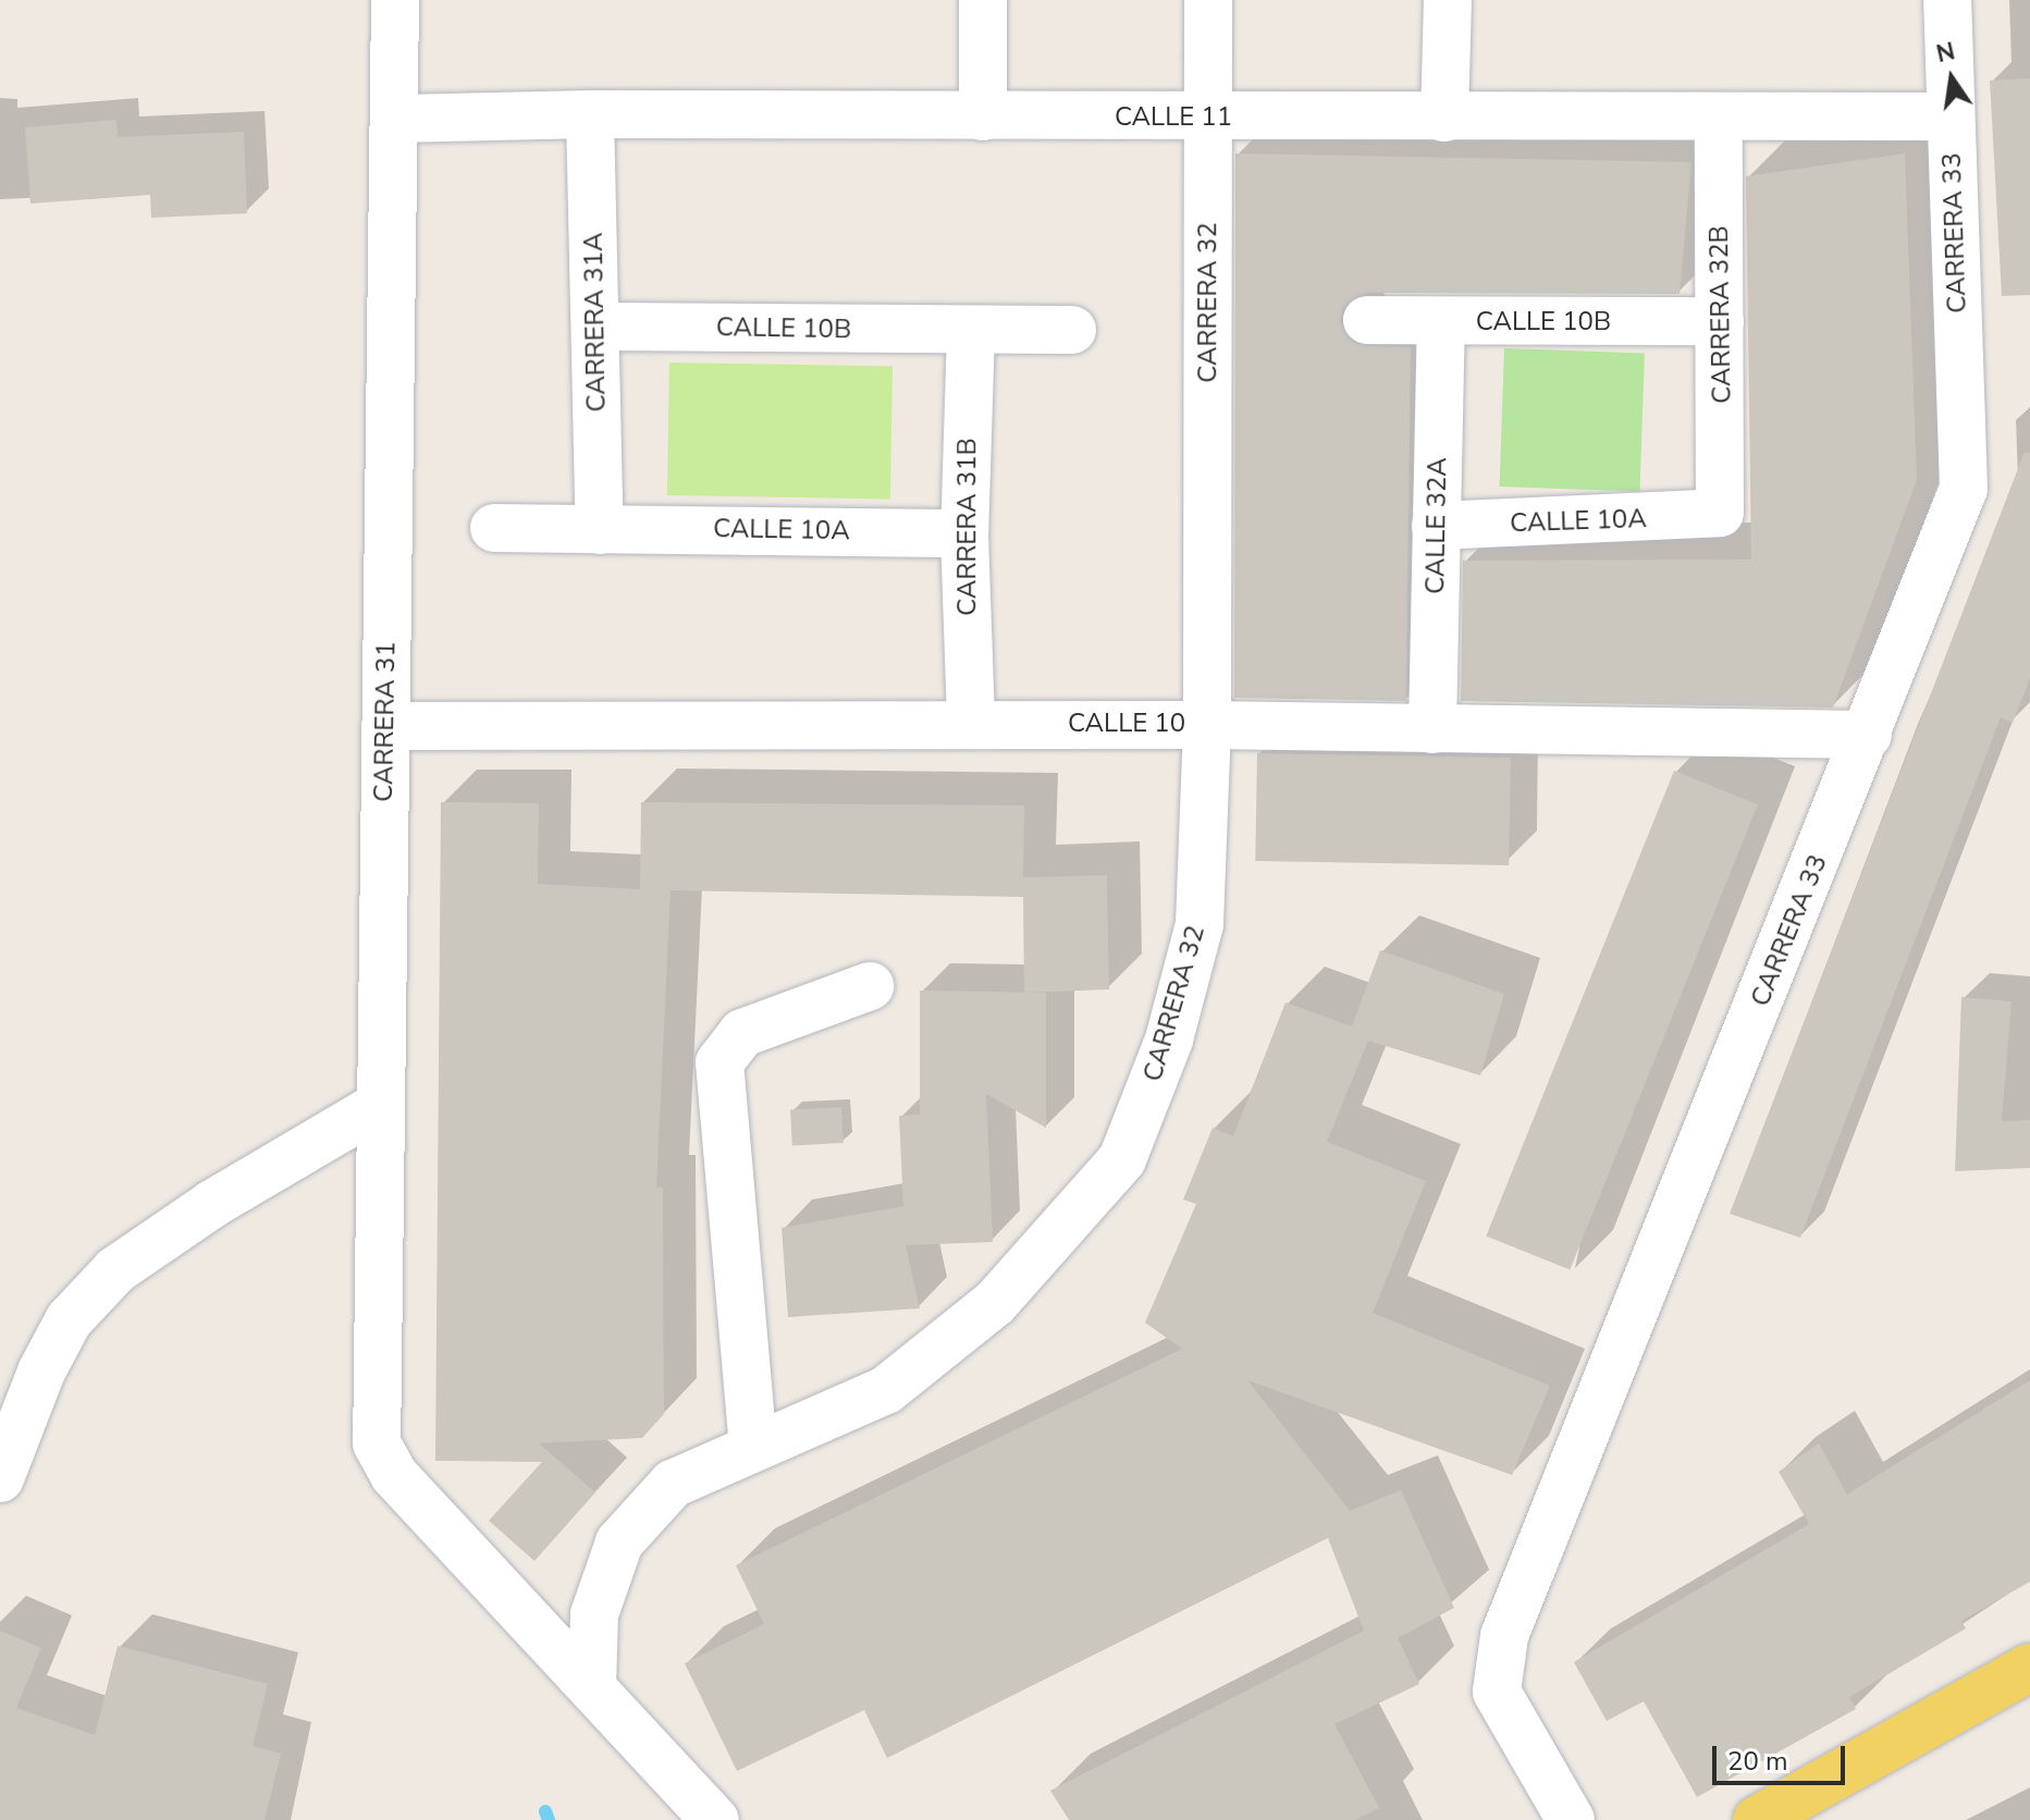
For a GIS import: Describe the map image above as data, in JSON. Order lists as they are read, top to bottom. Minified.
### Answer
{"streets":{"street":["CALLE 11","CARRERA 33","CARRERA 32","CARRERA 32B","CARRERA 31A","CALLE 10B","CALLE 10A","CALLE 32A","CARRERA 31B","CARRERA 31","CALLE 10"]},"crossings":[["CALLE 11","CARRERA 33"],["CALLE 11","CARRERA 32"],["CALLE 11","CARRERA 32B"],["CALLE 11","CARRERA 31A"],["CALLE 11","CARRERA 31"],["CARRERA 33","CALLE 10"],["CARRERA 32","CARRERA 31"],["CARRERA 32","CALLE 10"],["CARRERA 32B","CALLE 10B"],["CARRERA 32B","CALLE 10A"],["CARRERA 31A","CALLE 10B"],["CARRERA 31A","CALLE 10A"],["CALLE 10B","CALLE 32A"],["CALLE 10B","CARRERA 31B"],["CALLE 10A","CALLE 32A"],["CALLE 10A","CARRERA 31B"],["CALLE 32A","CALLE 10"],["CARRERA 31B","CALLE 10"],["CARRERA 31","CALLE 10"]],"scale_bar":"20 m","north":"top"}
